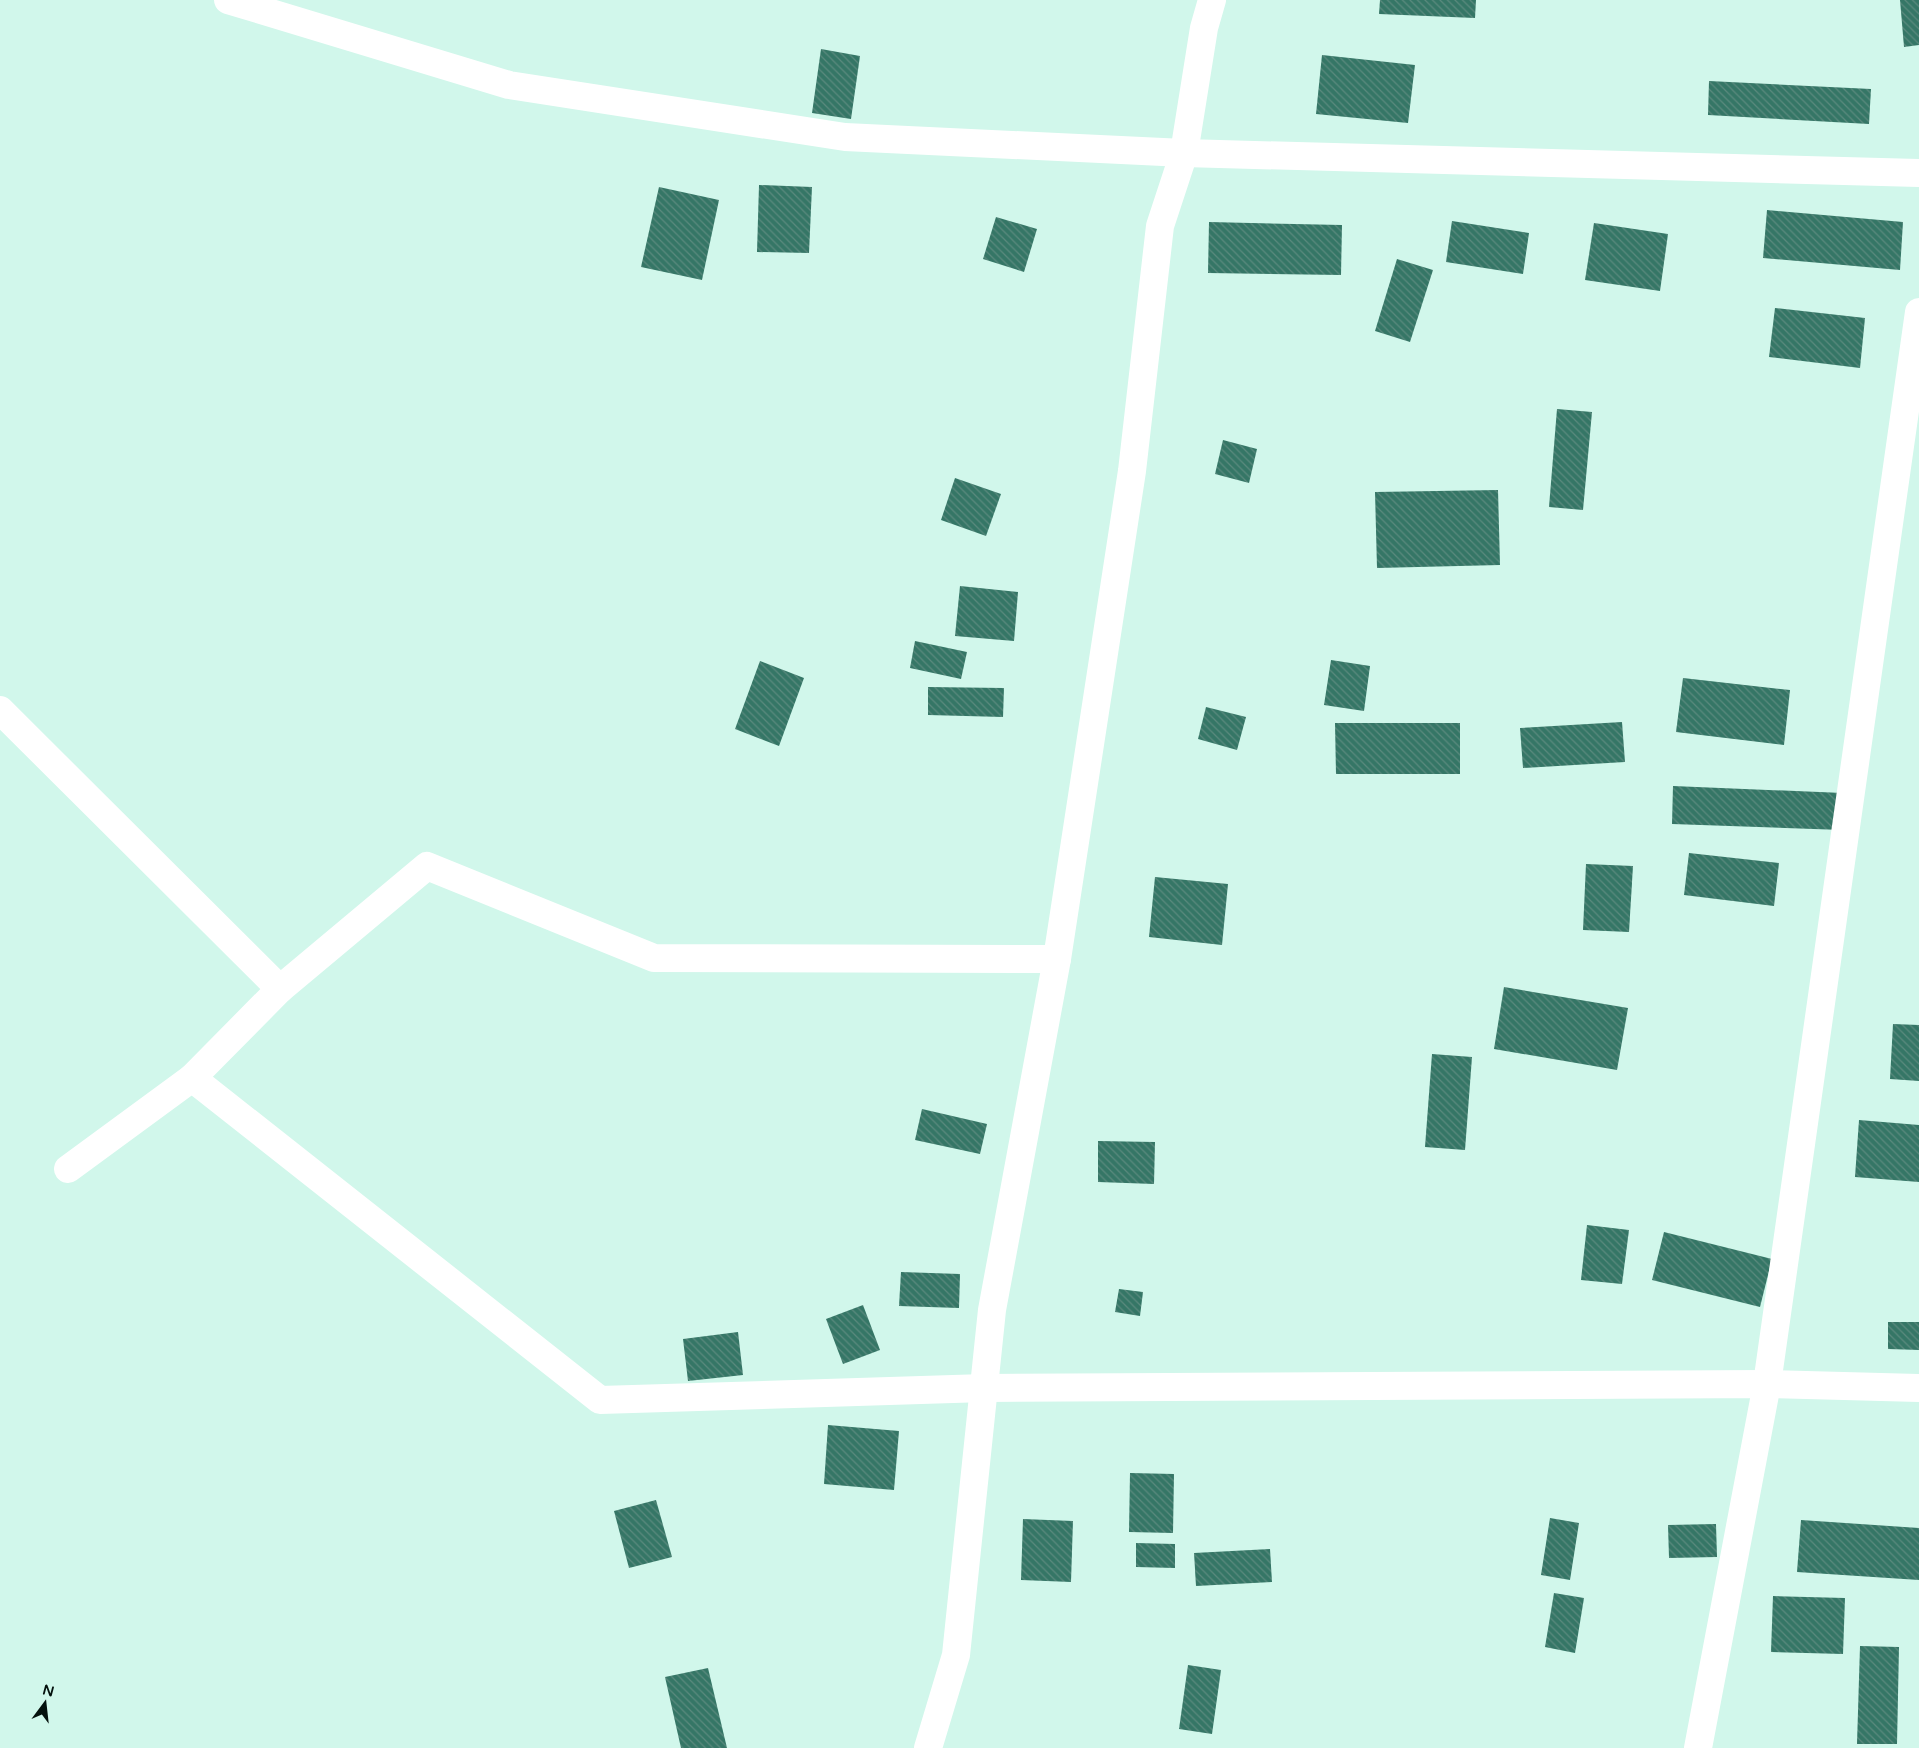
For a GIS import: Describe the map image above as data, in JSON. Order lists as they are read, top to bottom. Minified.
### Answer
{"north":"top"}
